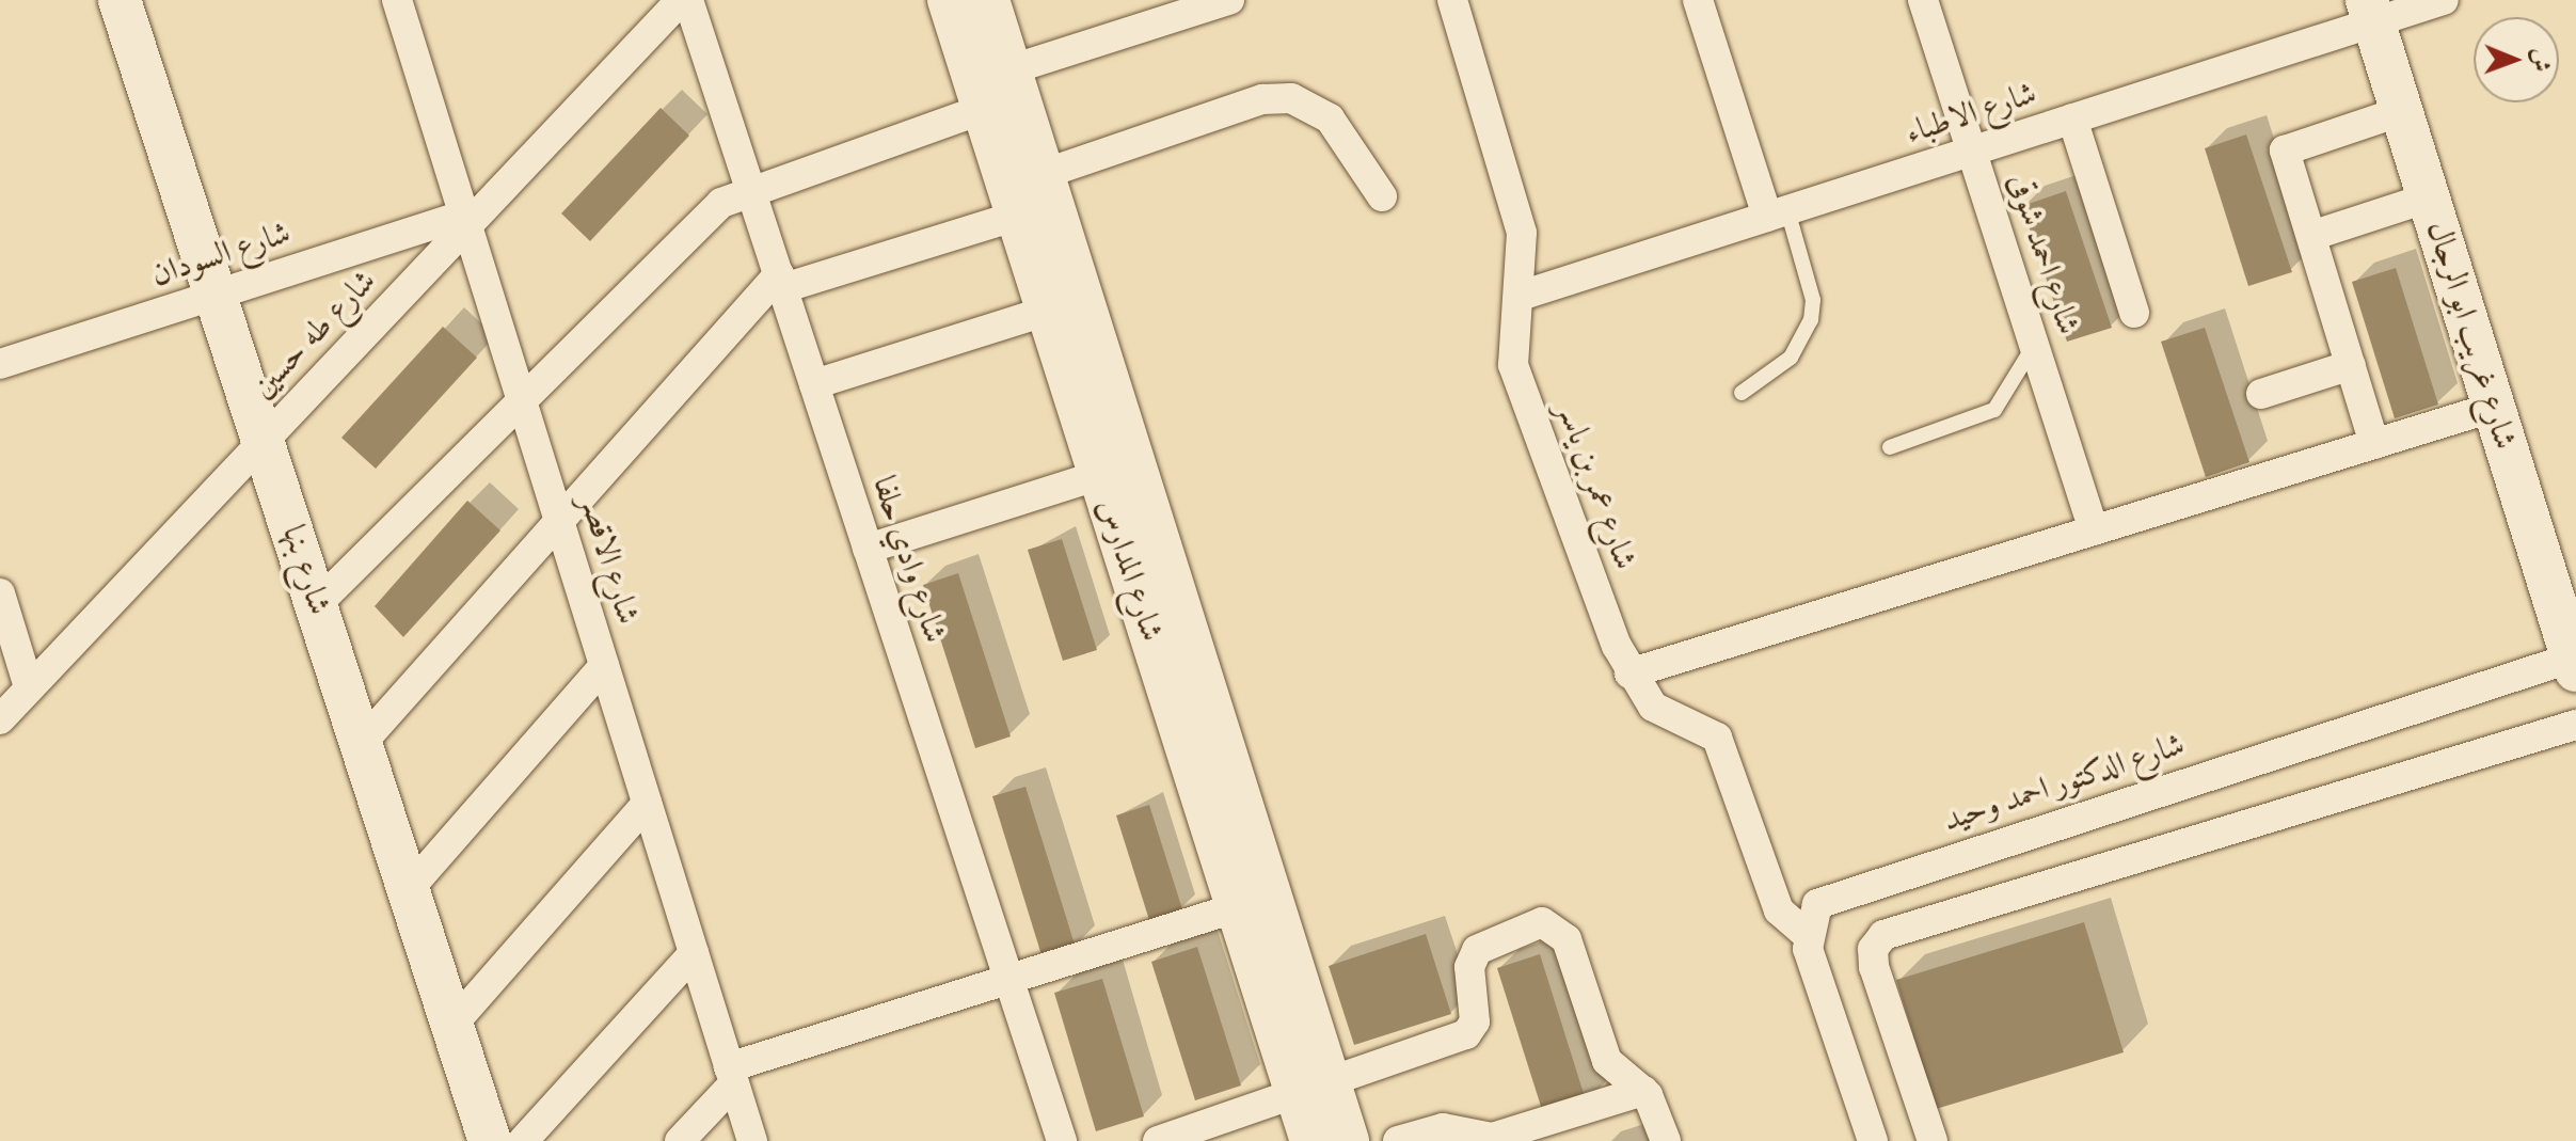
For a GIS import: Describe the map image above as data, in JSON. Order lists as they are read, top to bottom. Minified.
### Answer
{"streets":{"main road":["شارع غريب ابو الرجال","شارع بنها","شارع المدارس"],"street":["شارع الاطباء","شارع السودان","شارع احمد شوقى","شارع طه حسين","شارع عمر بن ياسر","شارع الاقصر","شارع وادي حلفا","شارع الدكتور احمد وحيد"]},"crossings":[["شارع الاطباء","شارع احمد شوقى"],["شارع الاطباء","شارع غريب ابو الرجال"],["شارع الاطباء","شارع عمر بن ياسر"],["شارع السودان","شارع طه حسين"],["شارع السودان","شارع الاقصر"],["شارع السودان","شارع بنها"],["شارع طه حسين","شارع الاقصر"],["شارع طه حسين","شارع بنها"],["شارع غريب ابو الرجال","شارع الدكتور احمد وحيد"],["شارع عمر بن ياسر","شارع الدكتور احمد وحيد"]],"north":"right"}
